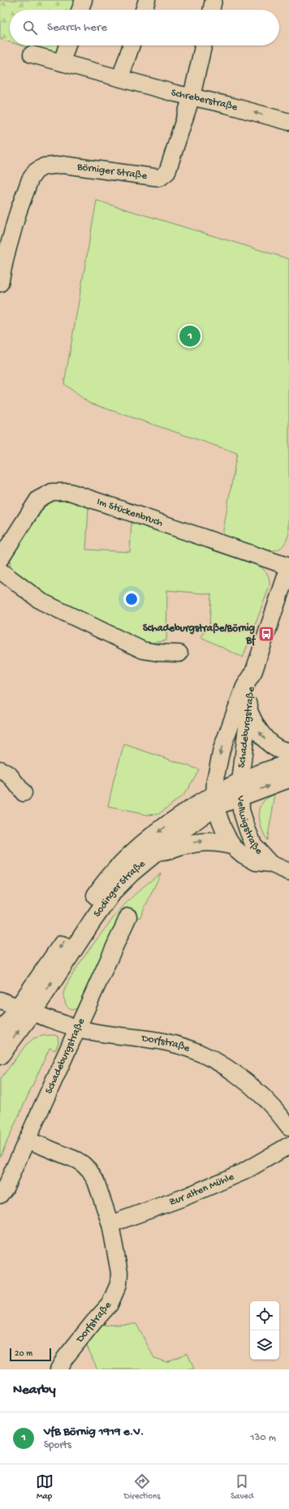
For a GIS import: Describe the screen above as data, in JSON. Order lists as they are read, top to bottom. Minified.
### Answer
{"streets":{"main road":["Sodinger Straße"],"street":["Schreberstraße","Börniger Straße","Im Stückenbruch","Schadeburgstraße","Vellwigstraße","Dorfstraße","Zur alten Mühle"]},"crossings":[["Schreberstraße","Börniger Straße"],["Im Stückenbruch","Schadeburgstraße"],["Schadeburgstraße","Vellwigstraße"],["Schadeburgstraße","Sodinger Straße"],["Schadeburgstraße","Dorfstraße"],["Vellwigstraße","Sodinger Straße"],["Sodinger Straße","Dorfstraße"],["Dorfstraße","Zur alten Mühle"]],"one_way":["Schreberstraße"],"places":{"bus stop":["Schadeburgstraße/Börnig Bf"]},"scale_bar":"20 m","page":{"search":"Search here","pins":"1","scale":"20 m","heading":"Nearby","list":[{"mark":"1","name":"VfB Börnig 1919 e.V.","note":"Sports","value":"130 m"}],"nav":["Map","Directions","Saved"]}}
